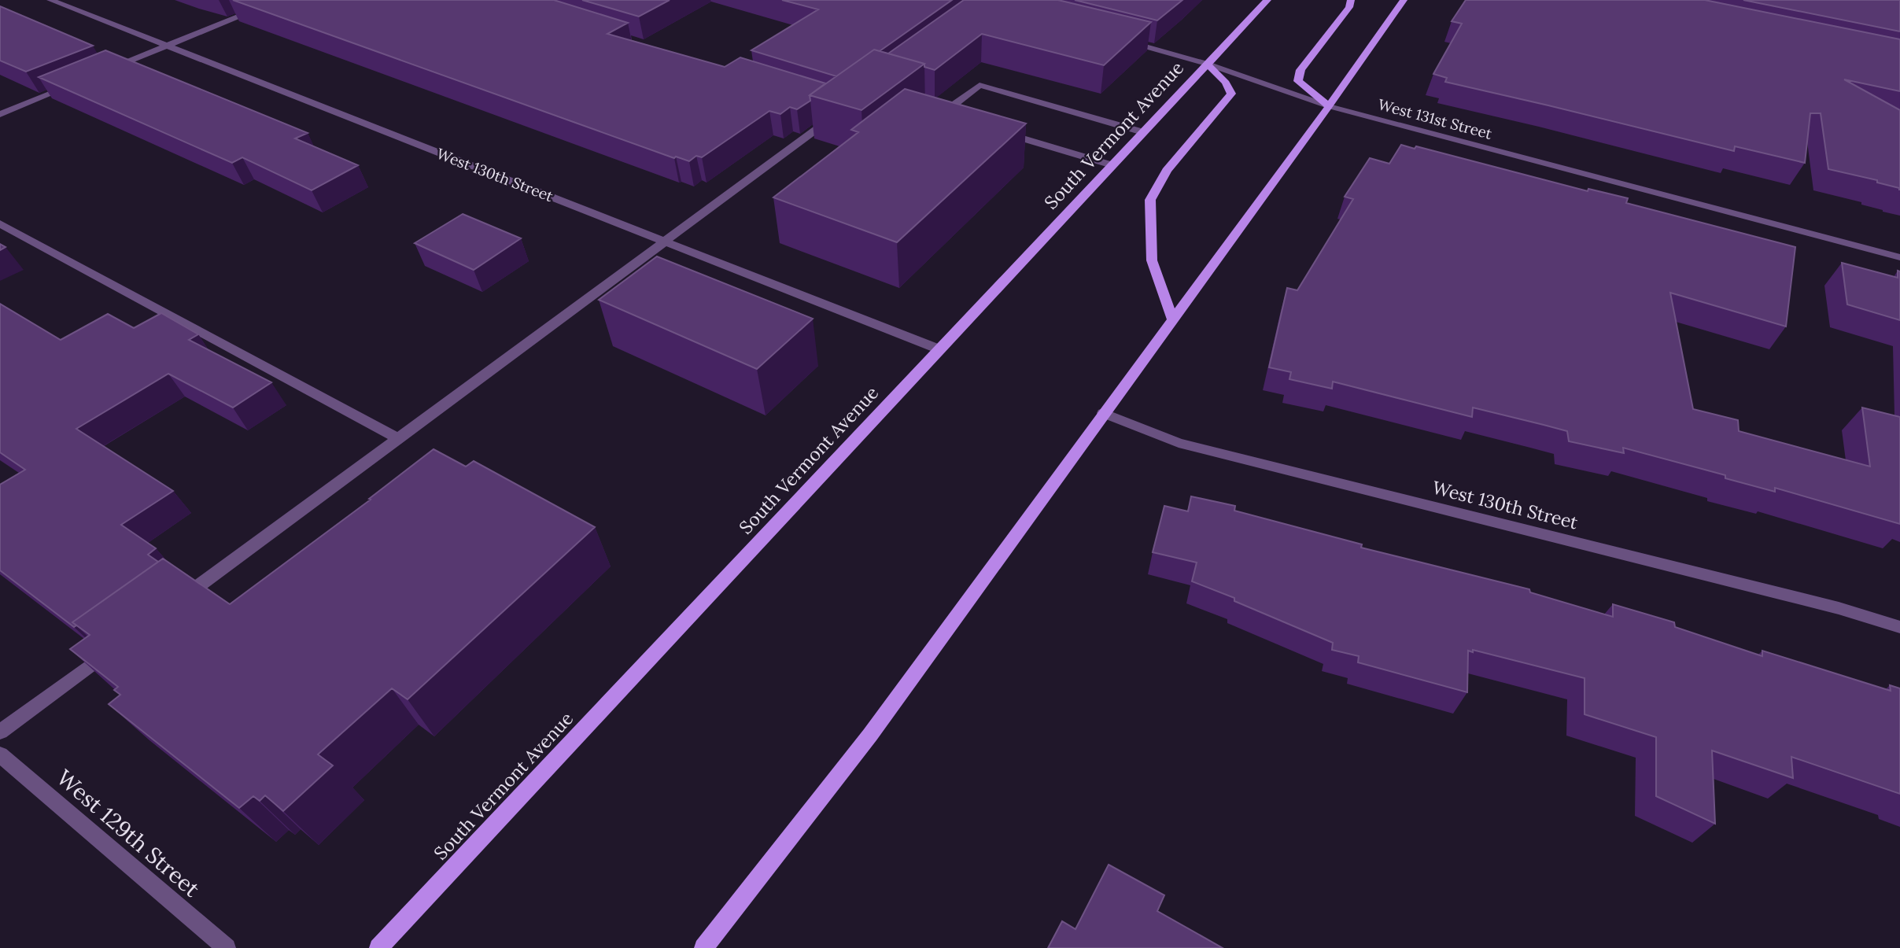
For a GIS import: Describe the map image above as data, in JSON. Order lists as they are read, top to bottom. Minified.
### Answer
{"streets":{"main road":["South Vermont Avenue"],"street":["West 131st Street","West 130th Street","West 129th Street"]},"crossings":[["West 131st Street","South Vermont Avenue"],["South Vermont Avenue","West 130th Street"]]}
